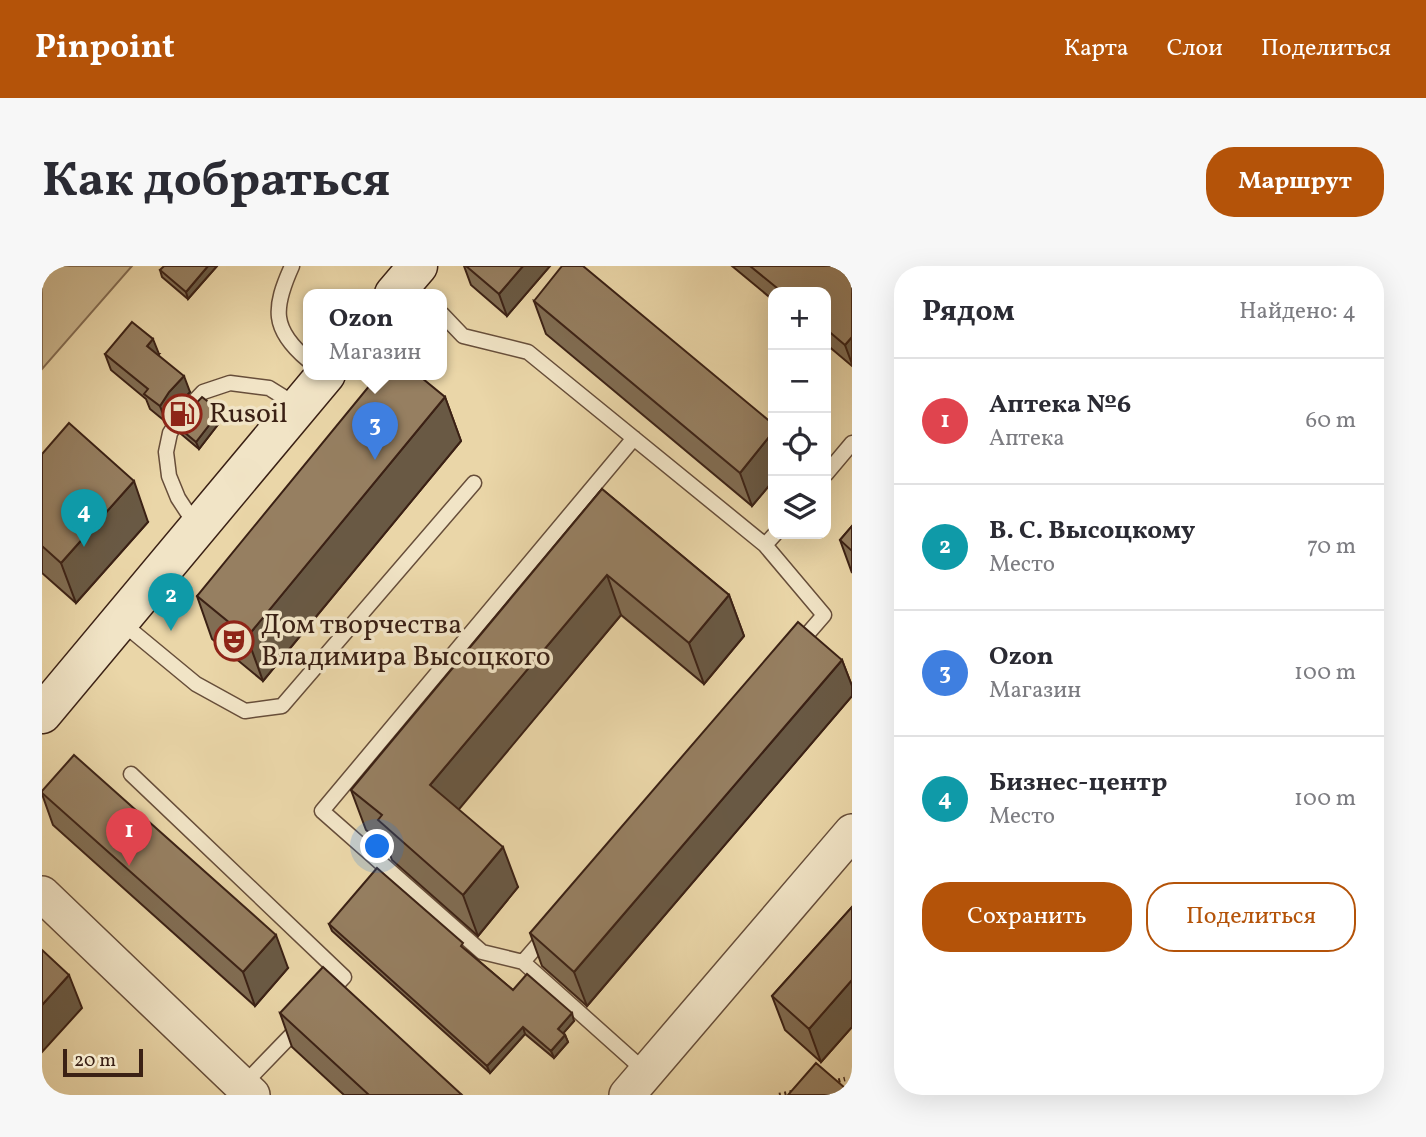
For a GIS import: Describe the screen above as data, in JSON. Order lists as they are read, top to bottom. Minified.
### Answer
{"places":{"fuel station":["Rusoil"],"theatre":["Дом творчества Владимира Высоцкого"]},"scale_bar":"20 m","page":{"header":"Pinpoint","nav":["Карта","Слои","Поделиться"],"buttons":["Маршрут",["Сохранить","Поделиться"]],"title":"Как добраться","heading":["Рядом","Найдено: 4"],"map_buttons":["+","−"],"popup":["Ozon","Магазин"],"list":[{"mark":"1","name":"Аптека №6","note":"Аптека","value":"60 m"},{"mark":"2","name":"В. С. Высоцкому","note":"Место","value":"70 m"},{"mark":"3","name":"Ozon","note":"Магазин","value":"100 m"},{"mark":"4","name":"Бизнес-центр","note":"Место","value":"100 m"}],"pins":["3","4","2","1"],"scale":"20 m"}}
